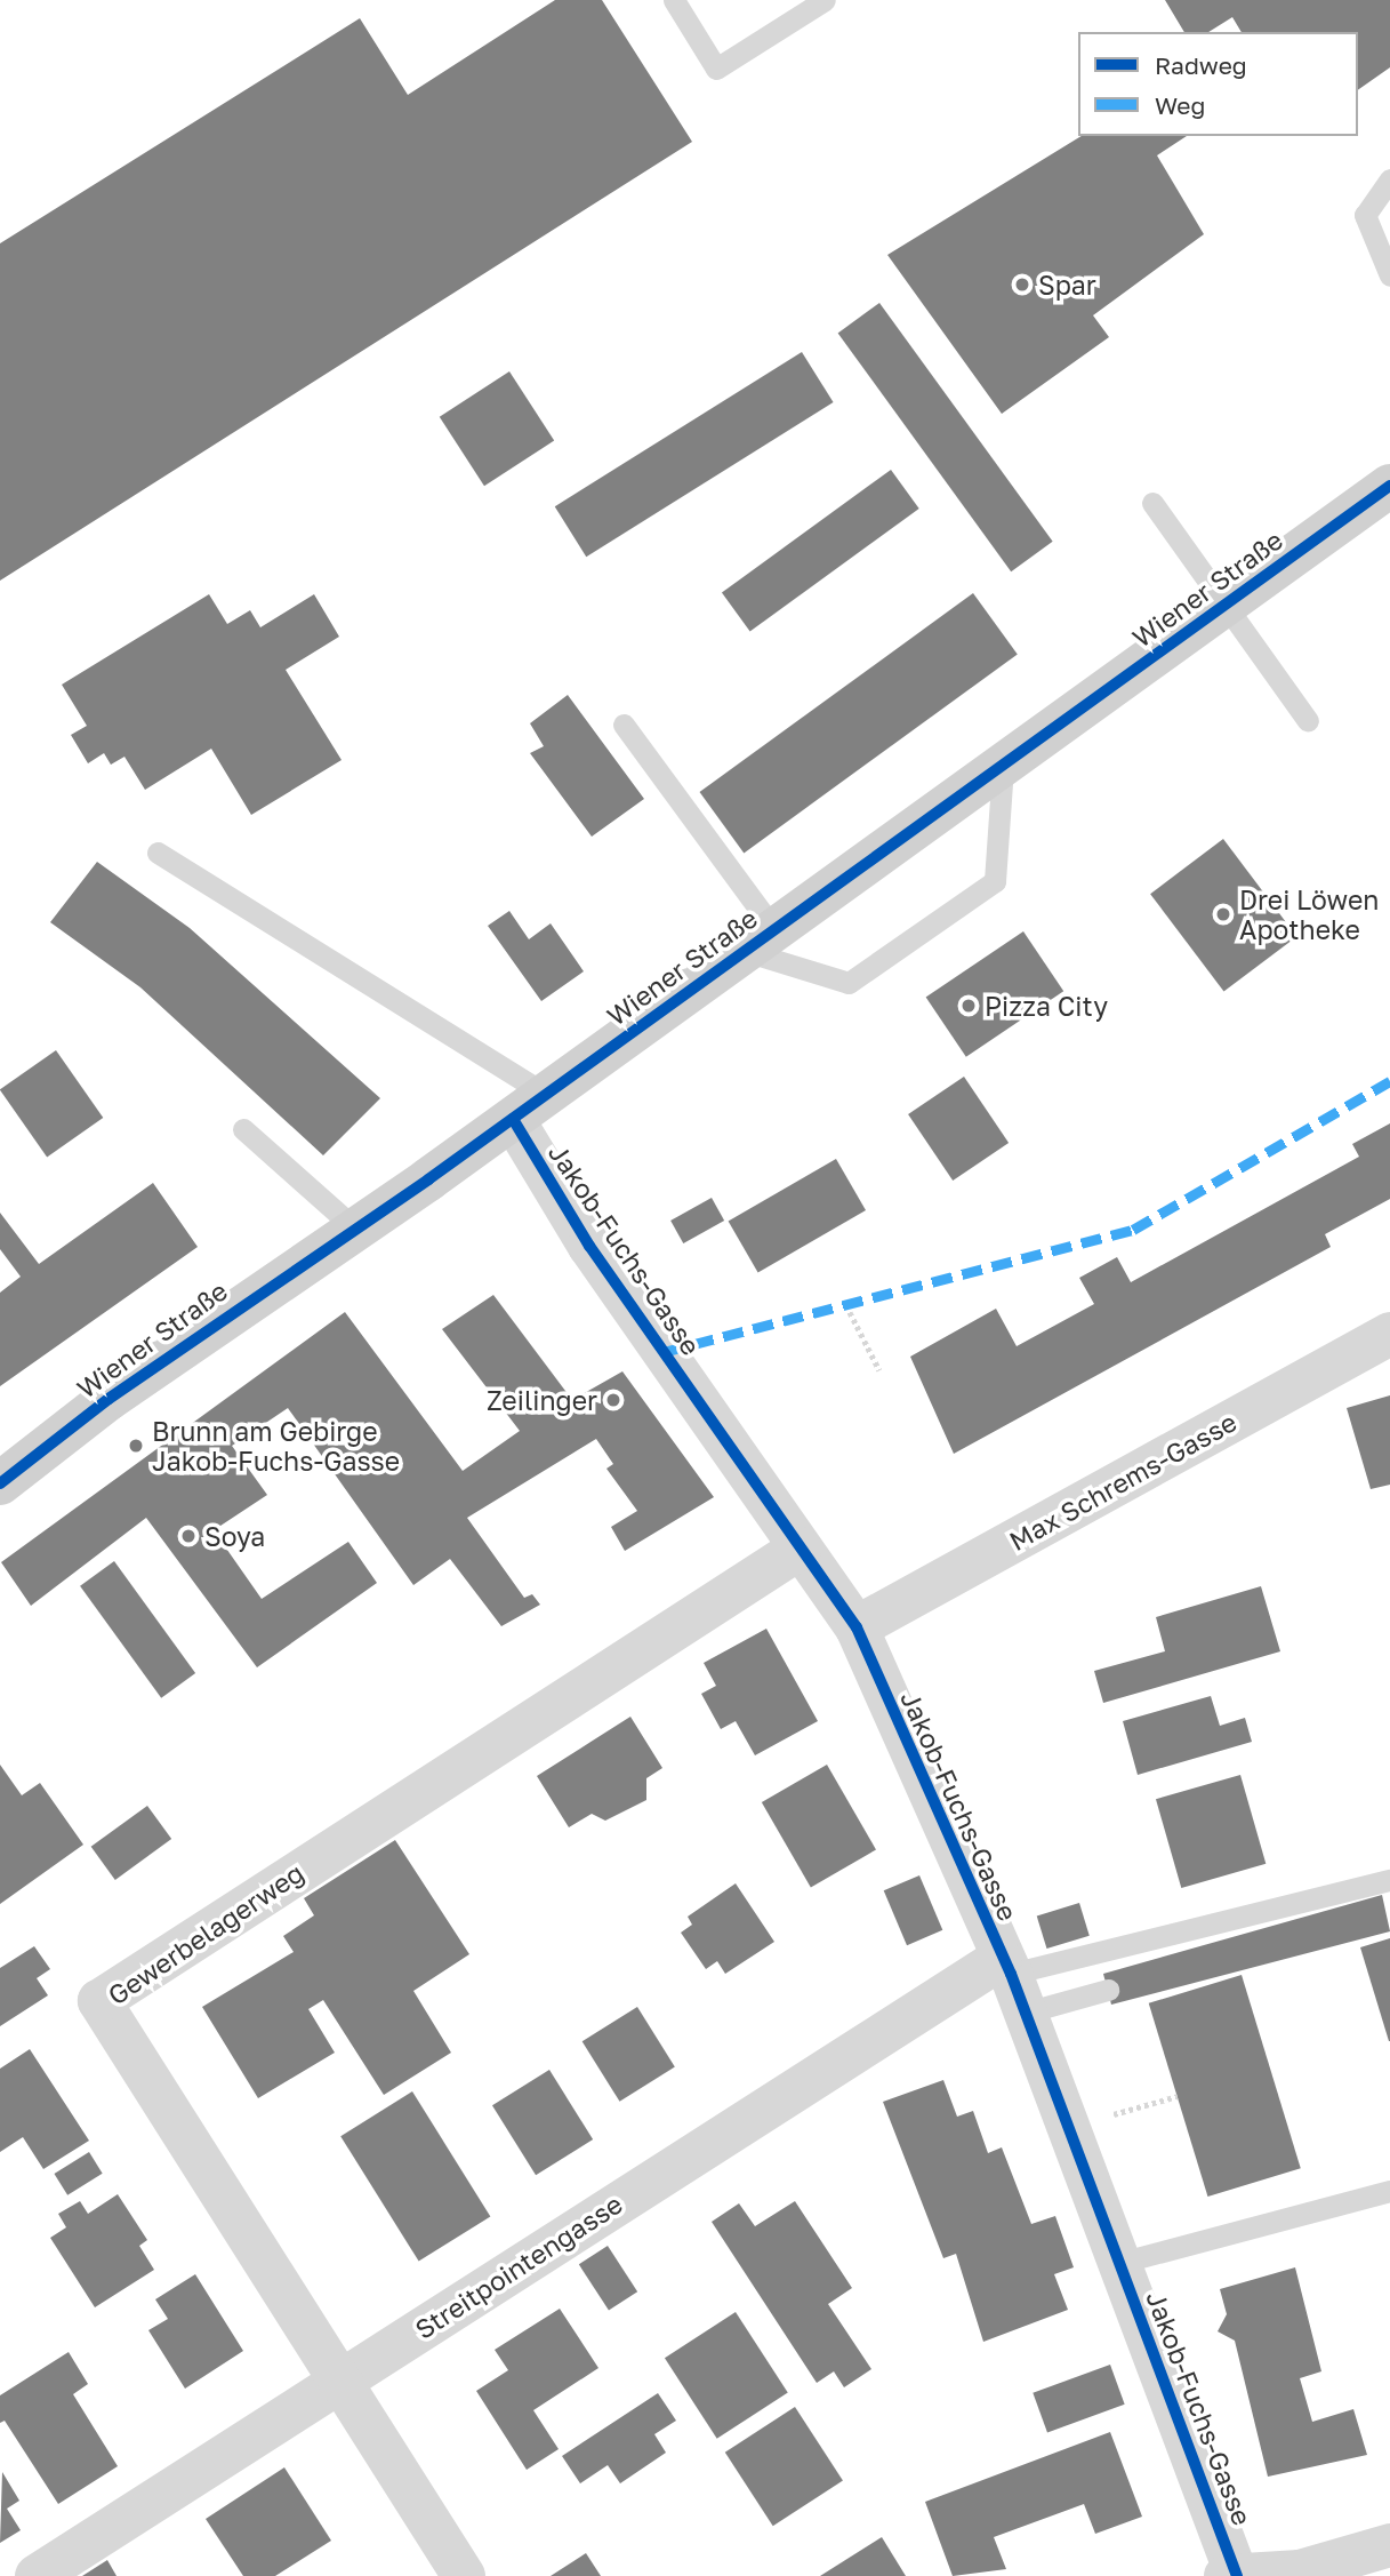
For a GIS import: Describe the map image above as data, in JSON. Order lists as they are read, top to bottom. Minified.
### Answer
{"streets":{"main road":["Wiener Straße"],"street":["Jakob-Fuchs-Gasse","Max Schrems-Gasse","Gewerbelagerweg","Streitpointengasse"]},"crossings":[["Wiener Straße","Jakob-Fuchs-Gasse"],["Jakob-Fuchs-Gasse","Max Schrems-Gasse"],["Jakob-Fuchs-Gasse","Gewerbelagerweg"],["Jakob-Fuchs-Gasse","Streitpointengasse"],["Gewerbelagerweg","Streitpointengasse"]],"places":["Spar","Drei Löwen Apotheke","Pizza City","Zeilinger","Brunn am Gebirge Jakob-Fuchs-Gasse","Soya"],"legend":["Radweg","Weg"]}
